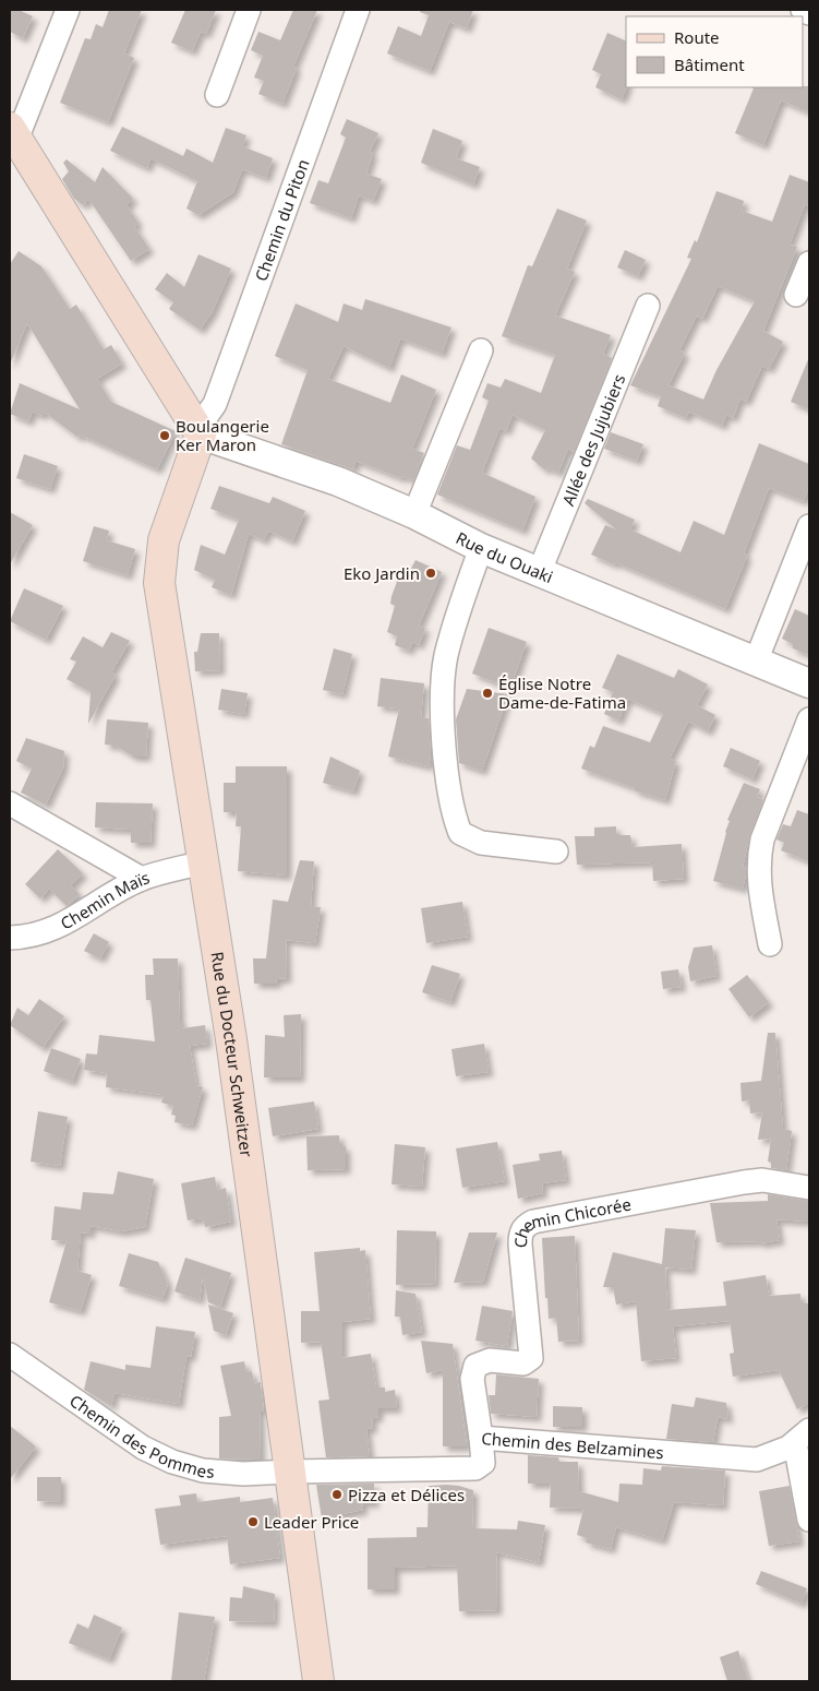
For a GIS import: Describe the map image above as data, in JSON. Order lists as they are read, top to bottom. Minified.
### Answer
{"streets":{"main road":["Rue du Docteur Schweitzer"],"street":["Chemin du Piton","Allée des Jujubiers","Rue du Ouaki","Chemin Maïs","Chemin Chicorée","Chemin des Pommes","Chemin des Belzamines"]},"crossings":[["Chemin du Piton","Rue du Ouaki"],["Chemin du Piton","Rue du Docteur Schweitzer"],["Allée des Jujubiers","Rue du Ouaki"],["Rue du Ouaki","Rue du Docteur Schweitzer"],["Chemin Maïs","Rue du Docteur Schweitzer"],["Rue du Docteur Schweitzer","Chemin des Pommes"],["Rue du Docteur Schweitzer","Chemin des Belzamines"],["Chemin Chicorée","Chemin des Belzamines"],["Chemin des Pommes","Chemin des Belzamines"]],"places":["Boulangerie Ker Maron","Eko Jardin","Église Notre Dame-de-Fatima","Pizza et Délices","Leader Price"],"legend":["Route","Bâtiment"]}
